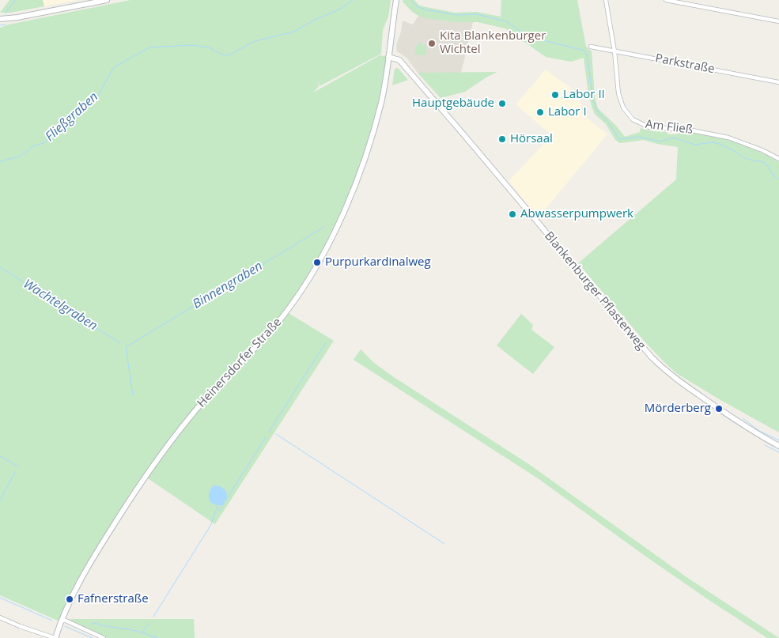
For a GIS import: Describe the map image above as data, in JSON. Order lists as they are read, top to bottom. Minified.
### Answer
{"streets":{"main road":["Blankenburger Pflasterweg","Heinersdorfer Straße"],"street":["Parkstraße","Am Fließ"]},"crossings":[["Parkstraße","Am Fließ"],["Blankenburger Pflasterweg","Heinersdorfer Straße"]],"water":["Fließgraben","Binnengraben","Wachtelgraben"],"places":["Kita Blankenburger Wichtel","Labor II","Hauptgebäude","Labor I","Hörsaal","Abwasserpumpwerk","Purpurkardinalweg","Mörderberg","Fafnerstraße"]}
